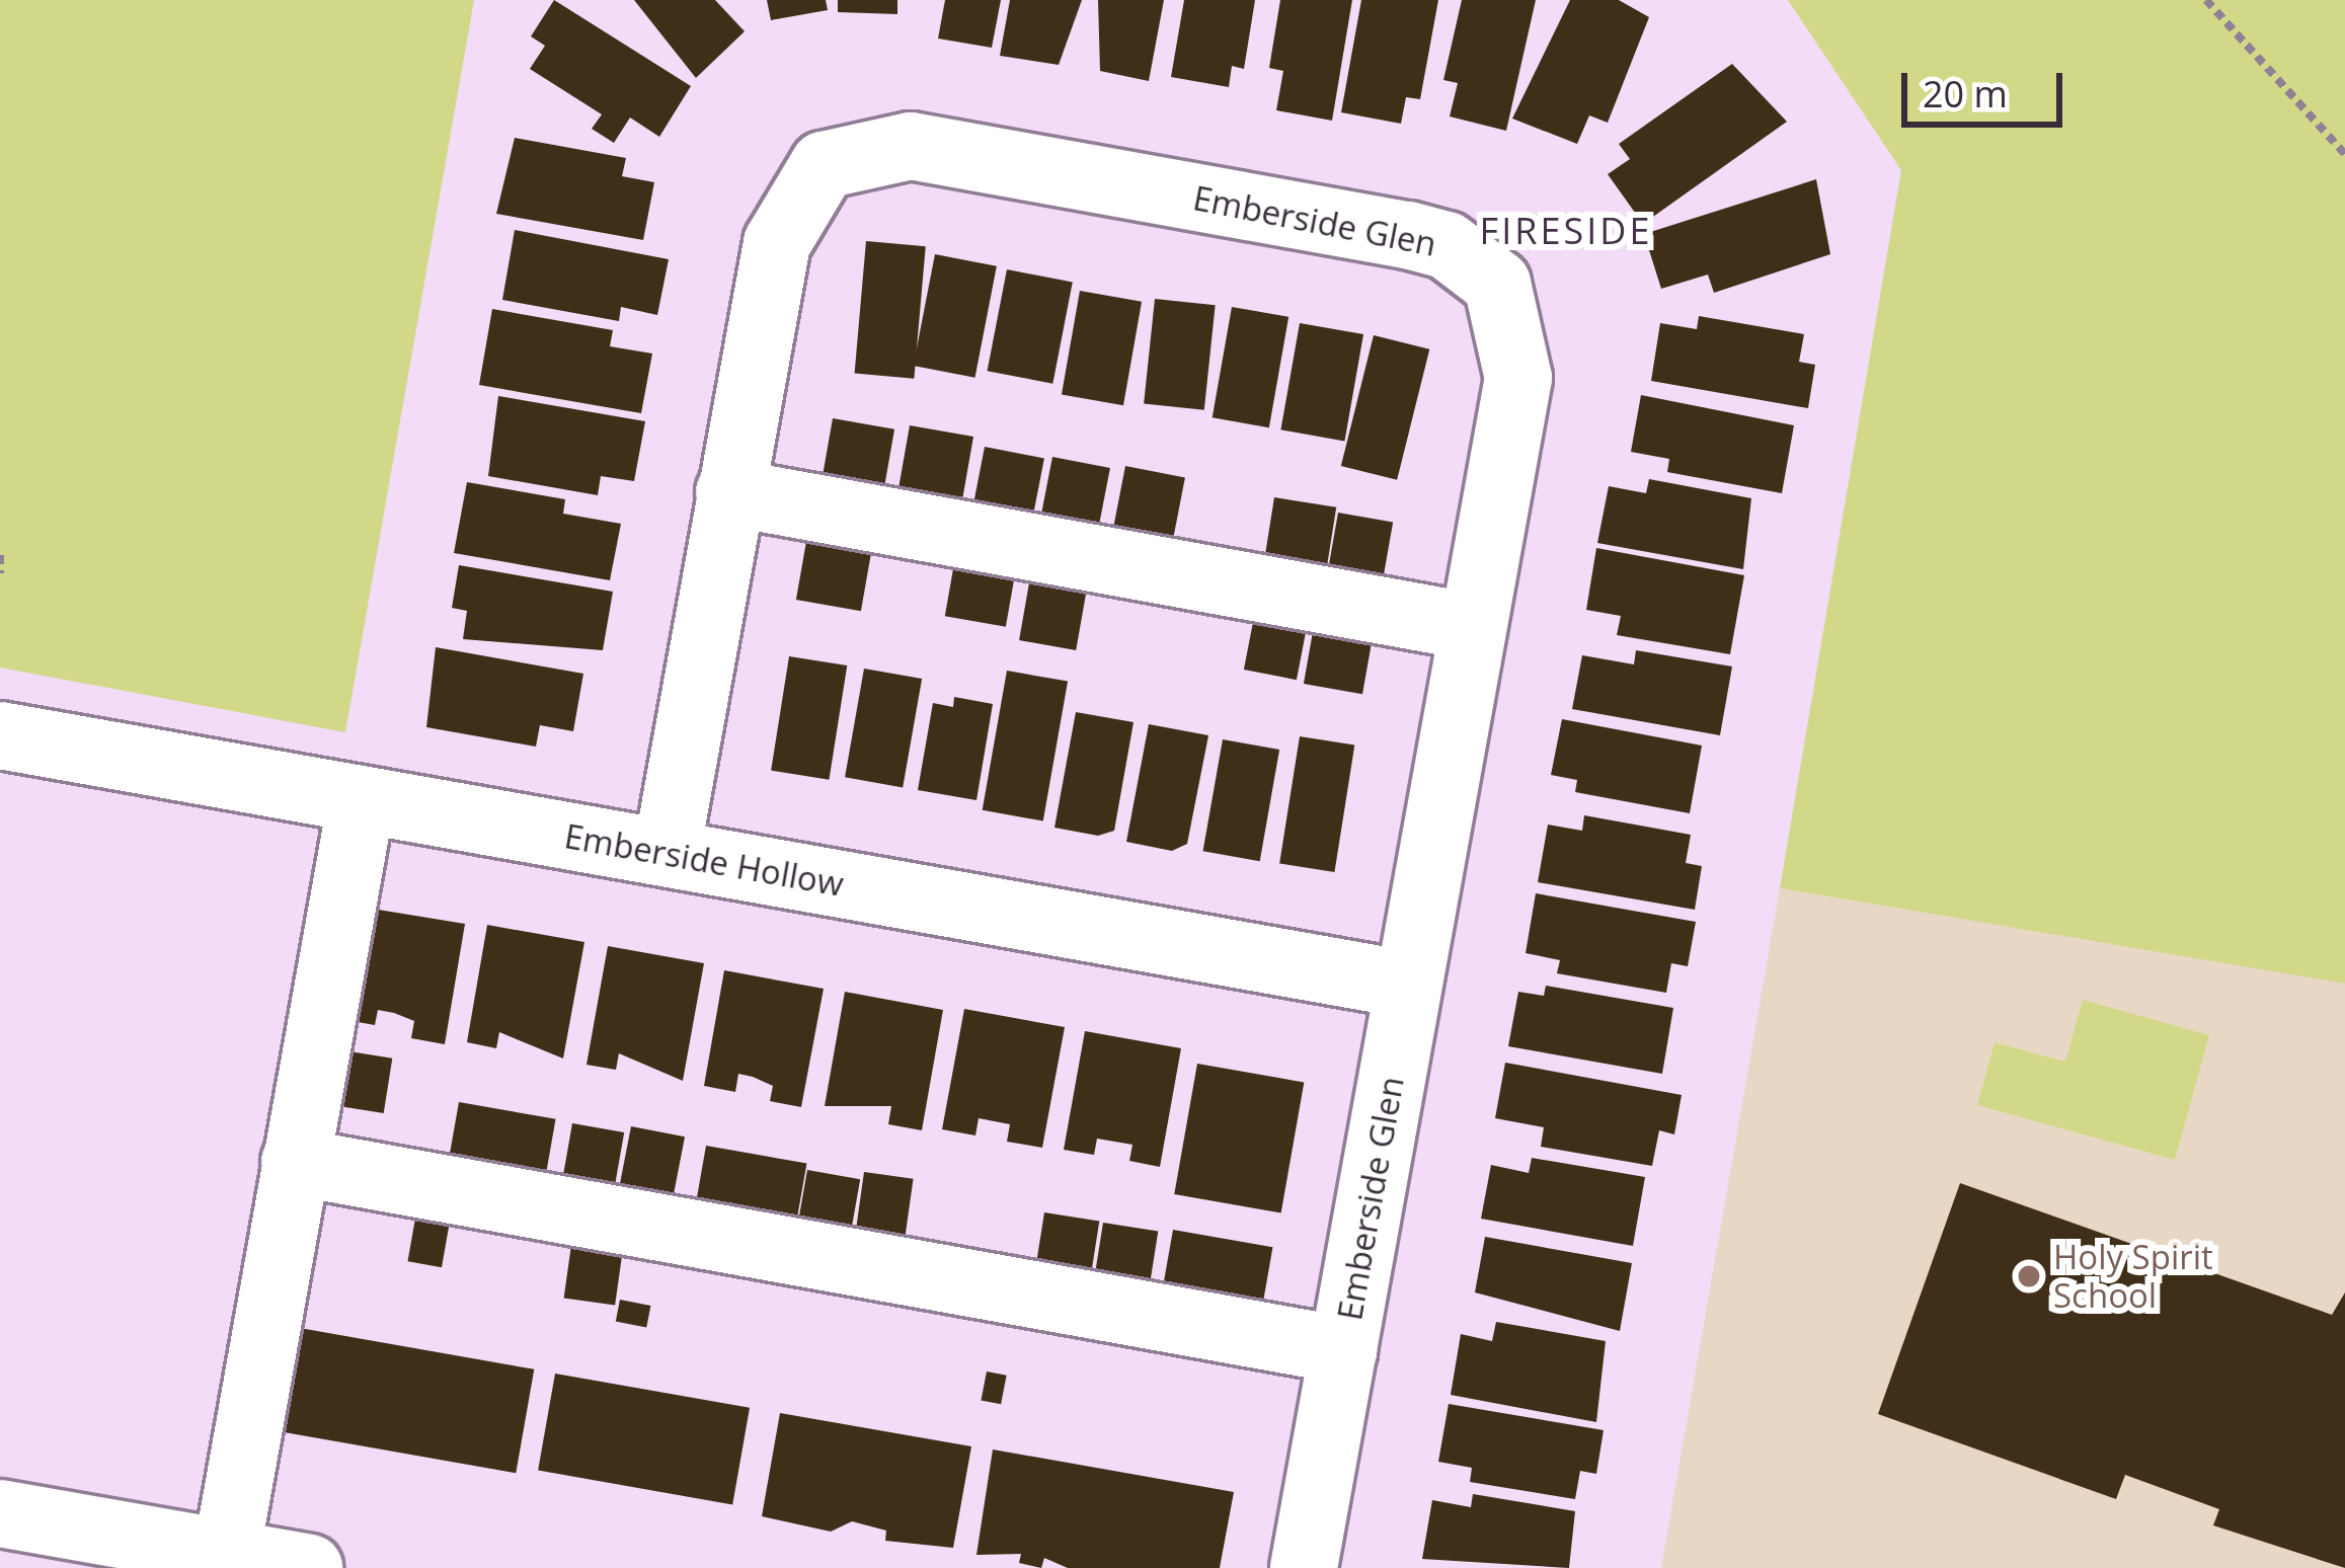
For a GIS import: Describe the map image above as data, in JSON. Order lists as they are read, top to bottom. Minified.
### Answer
{"streets":{"street":["Emberside Glen","Emberside Hollow"]},"crossings":[["Emberside Glen","Emberside Hollow"]],"districts":["FIRESIDE"],"places":["Holy Spirit School"],"scale_bar":"20 m"}
